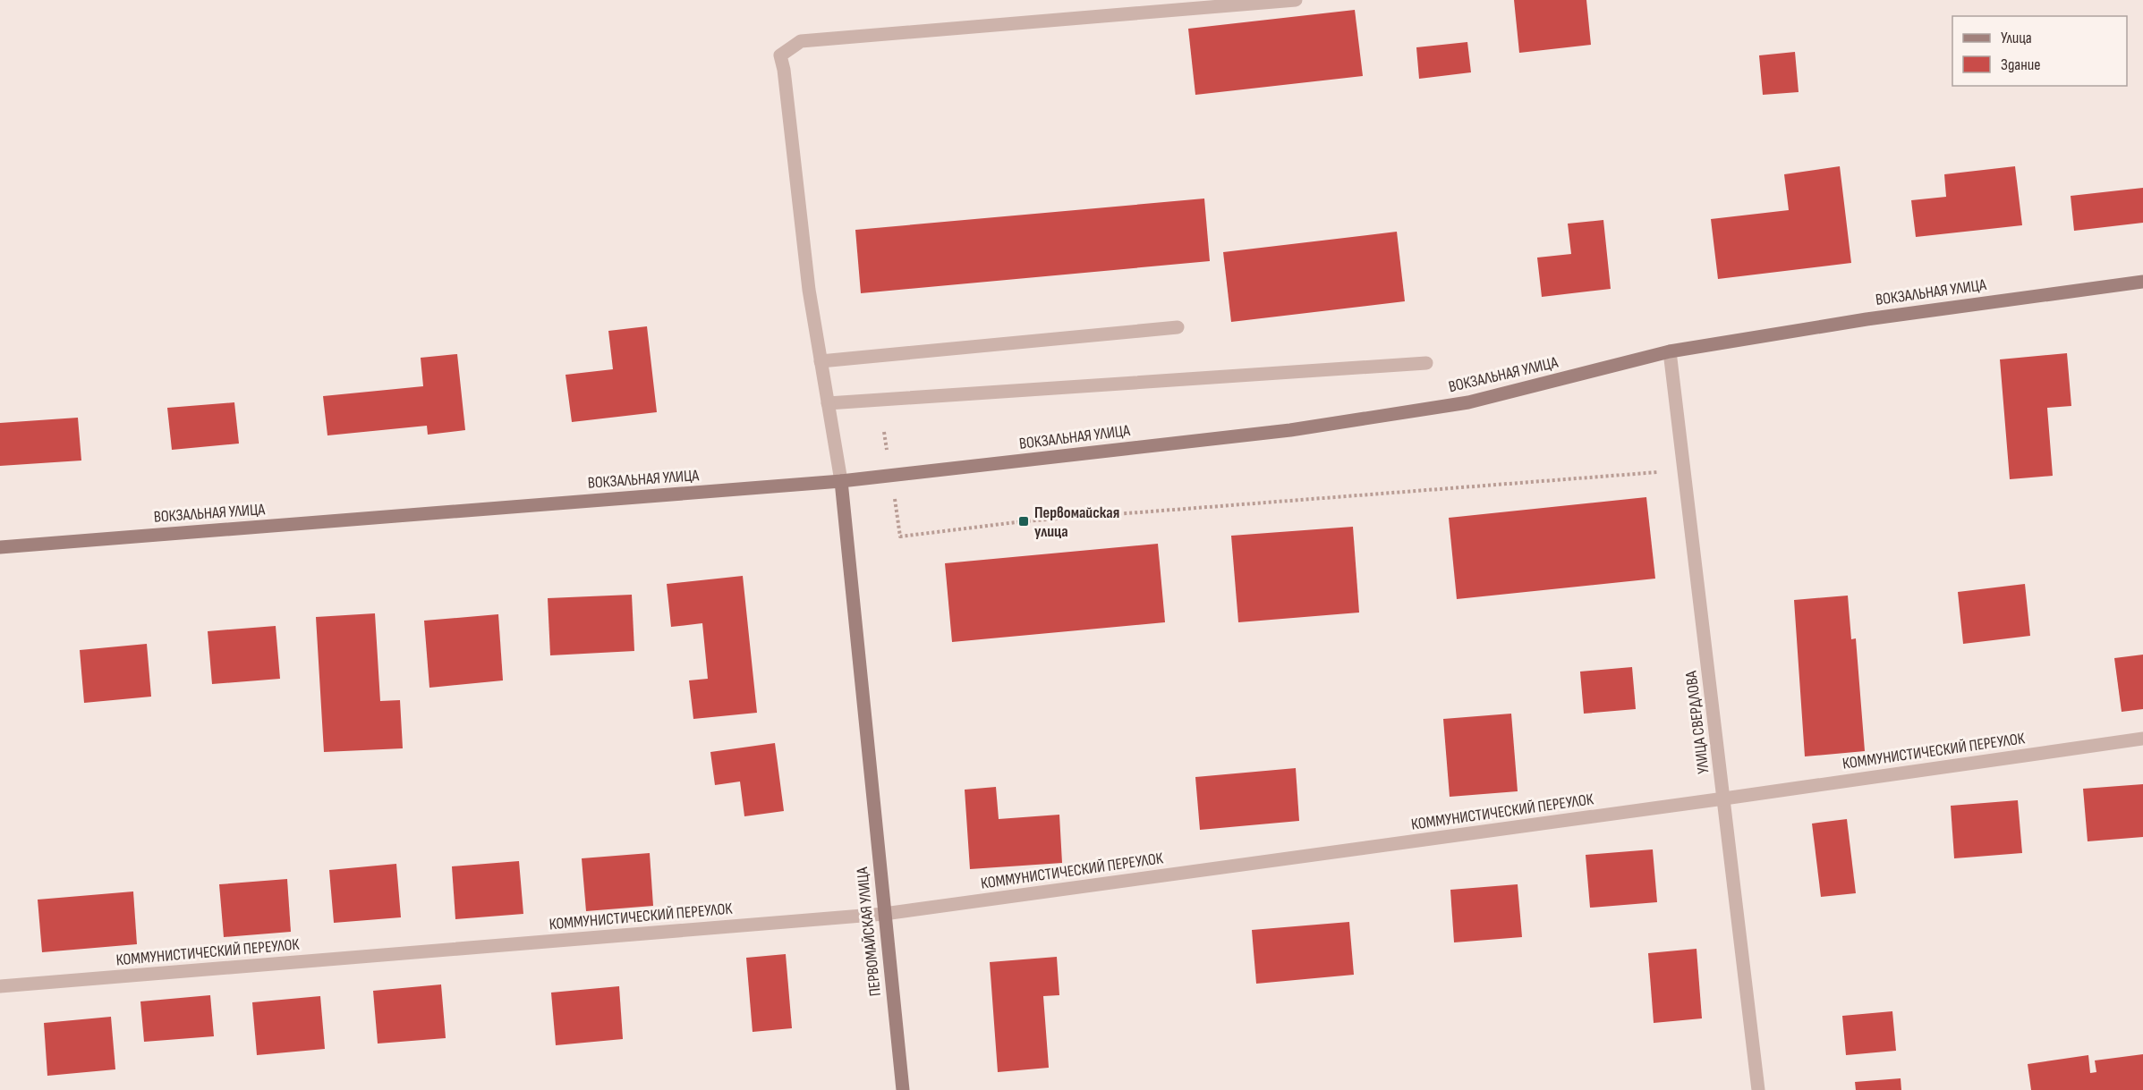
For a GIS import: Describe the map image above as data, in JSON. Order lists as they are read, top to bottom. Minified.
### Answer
{"streets":{"main road":["ВОКЗАЛЬНАЯ УЛИЦА","ПЕРВОМАЙСКАЯ УЛИЦА"],"street":["УЛИЦА СВЕРДЛОВА","КОММУНИСТИЧЕСКИЙ ПЕРЕУЛОК"]},"crossings":[["ВОКЗАЛЬНАЯ УЛИЦА","УЛИЦА СВЕРДЛОВА"],["ВОКЗАЛЬНАЯ УЛИЦА","ПЕРВОМАЙСКАЯ УЛИЦА"],["УЛИЦА СВЕРДЛОВА","КОММУНИСТИЧЕСКИЙ ПЕРЕУЛОК"],["КОММУНИСТИЧЕСКИЙ ПЕРЕУЛОК","ПЕРВОМАЙСКАЯ УЛИЦА"]],"places":{"transit":["Первомайская улица"]},"legend":["Улица","Здание"]}
